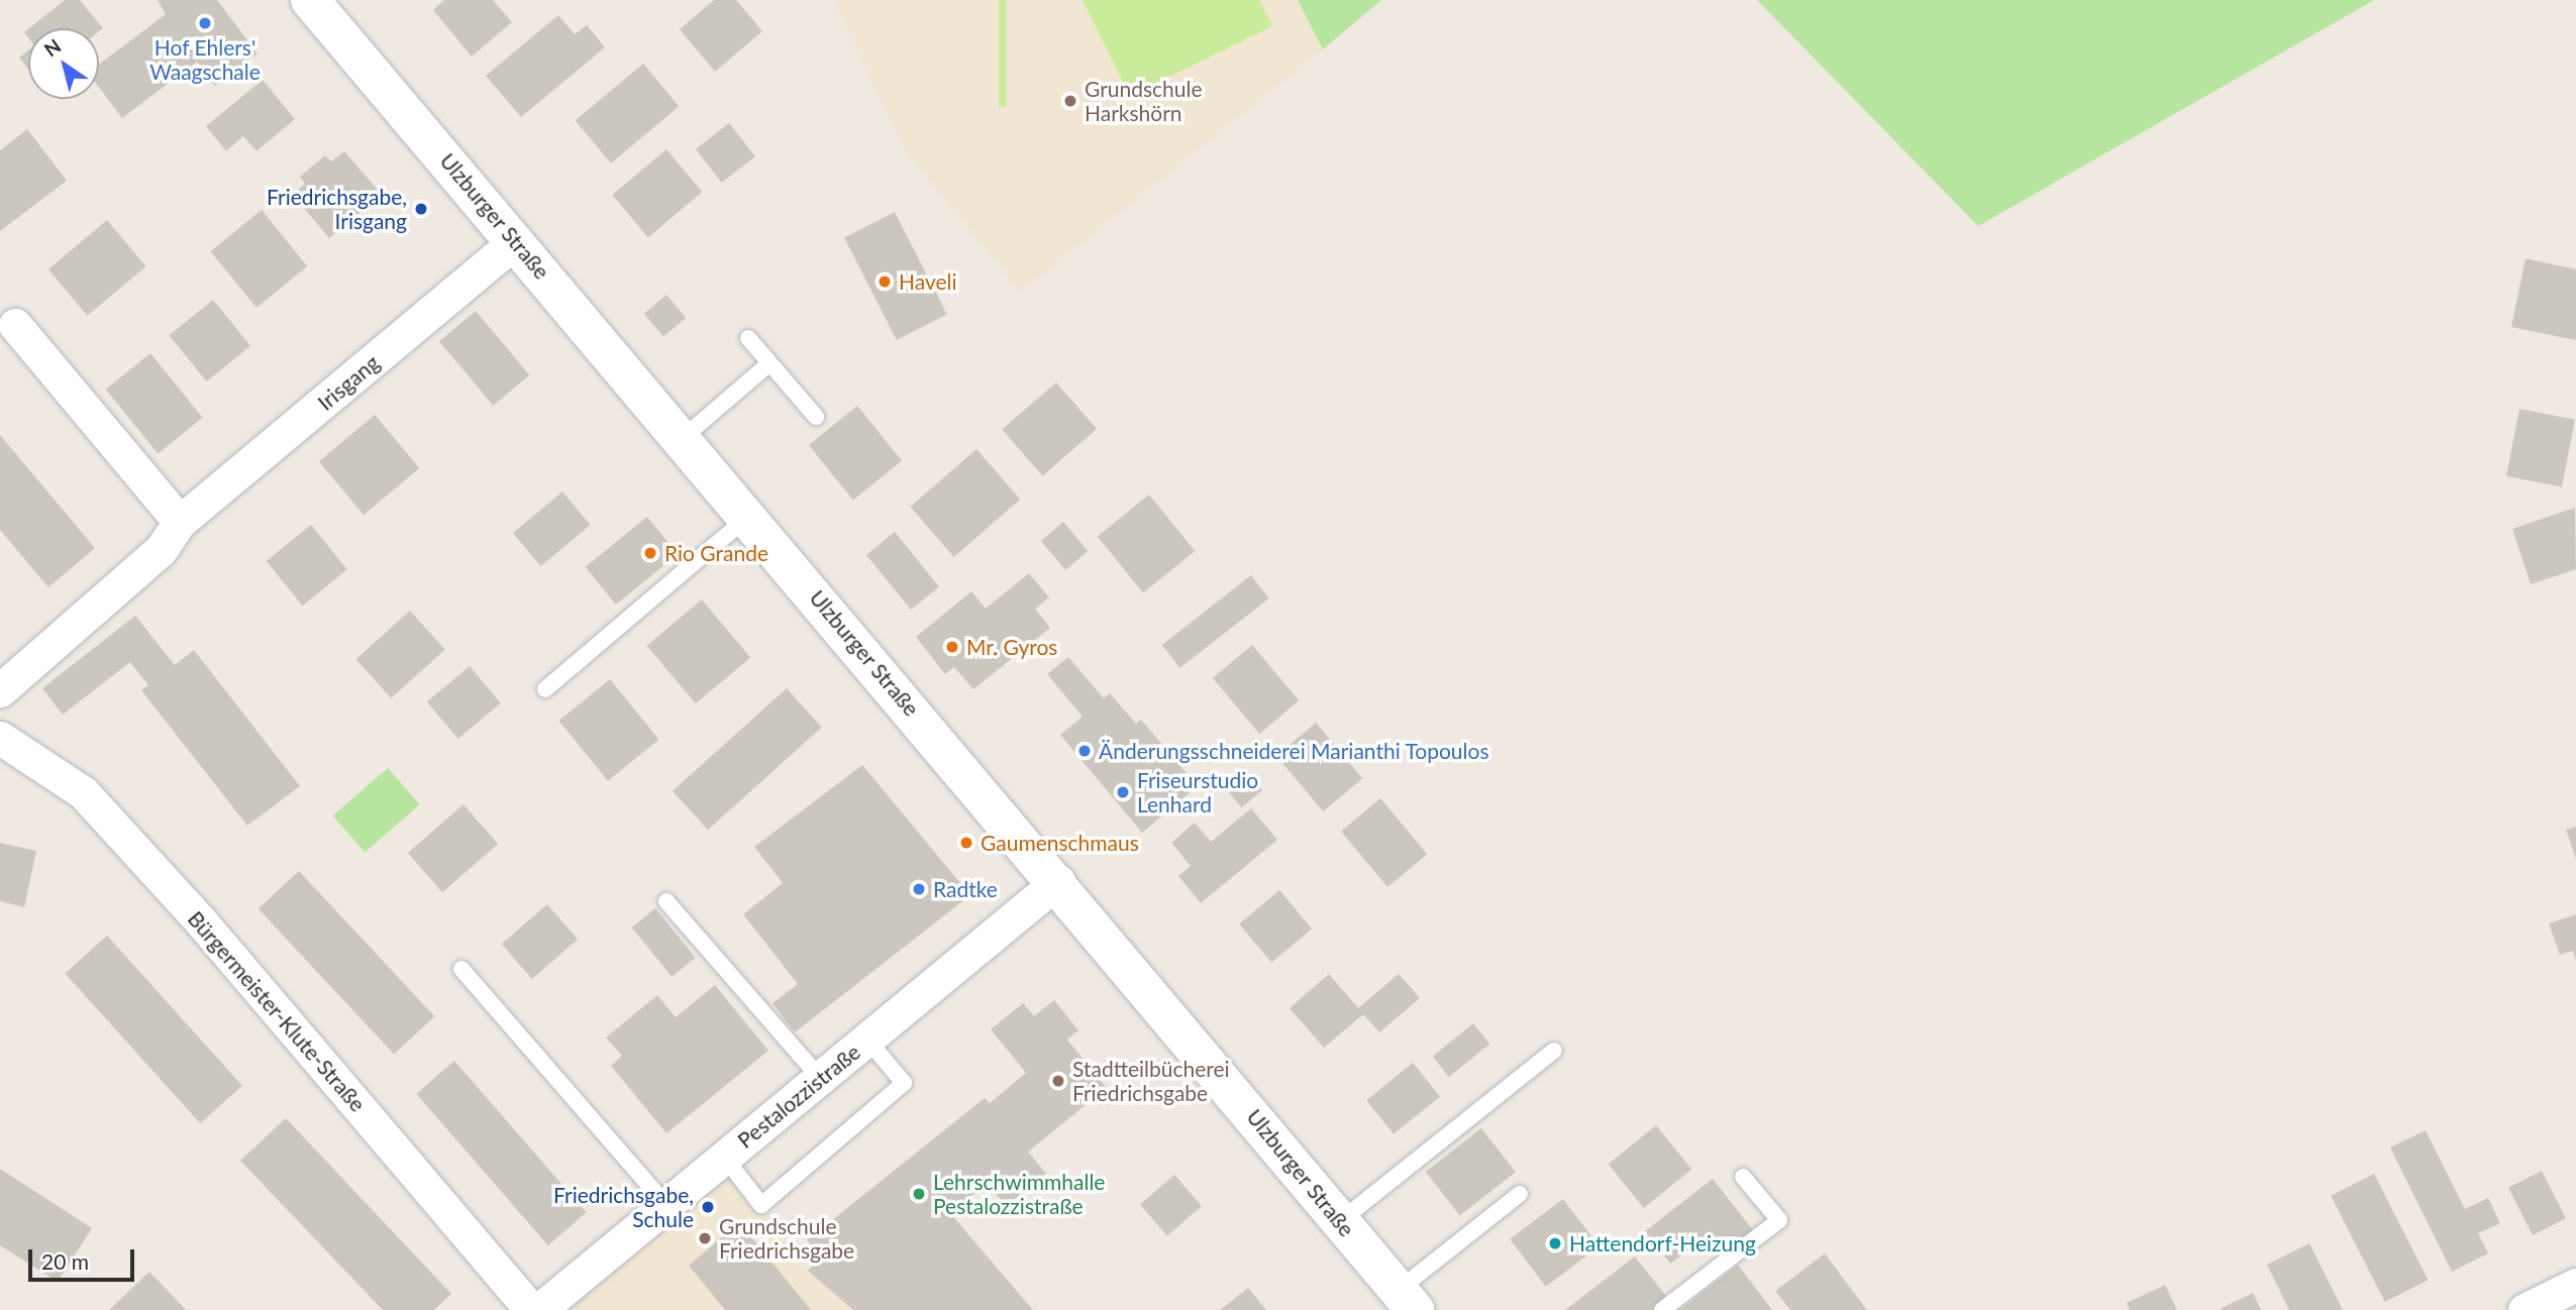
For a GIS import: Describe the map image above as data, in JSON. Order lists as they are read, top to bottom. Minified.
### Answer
{"streets":{"main road":["Ulzburger Straße"],"street":["Irisgang","Bürgermeister-Klute-Straße","Pestalozzistraße"]},"crossings":[["Ulzburger Straße","Irisgang"],["Ulzburger Straße","Pestalozzistraße"]],"places":["Hof Ehlers' Waagschale","Grundschule Harkshörn","Friedrichsgabe, Irisgang","Haveli","Rio Grande","Mr. Gyros","Änderungsschneiderei Marianthi Topoulos","Friseurstudio Lenhard","Gaumenschmaus","Radtke","Stadtteilbücherei Friedrichsgabe","Lehrschwimmhalle Pestalozzistraße","Friedrichsgabe, Schule","Grundschule Friedrichsgabe","Hattendorf-Heizung"],"scale_bar":"20 m","north":"top left"}
